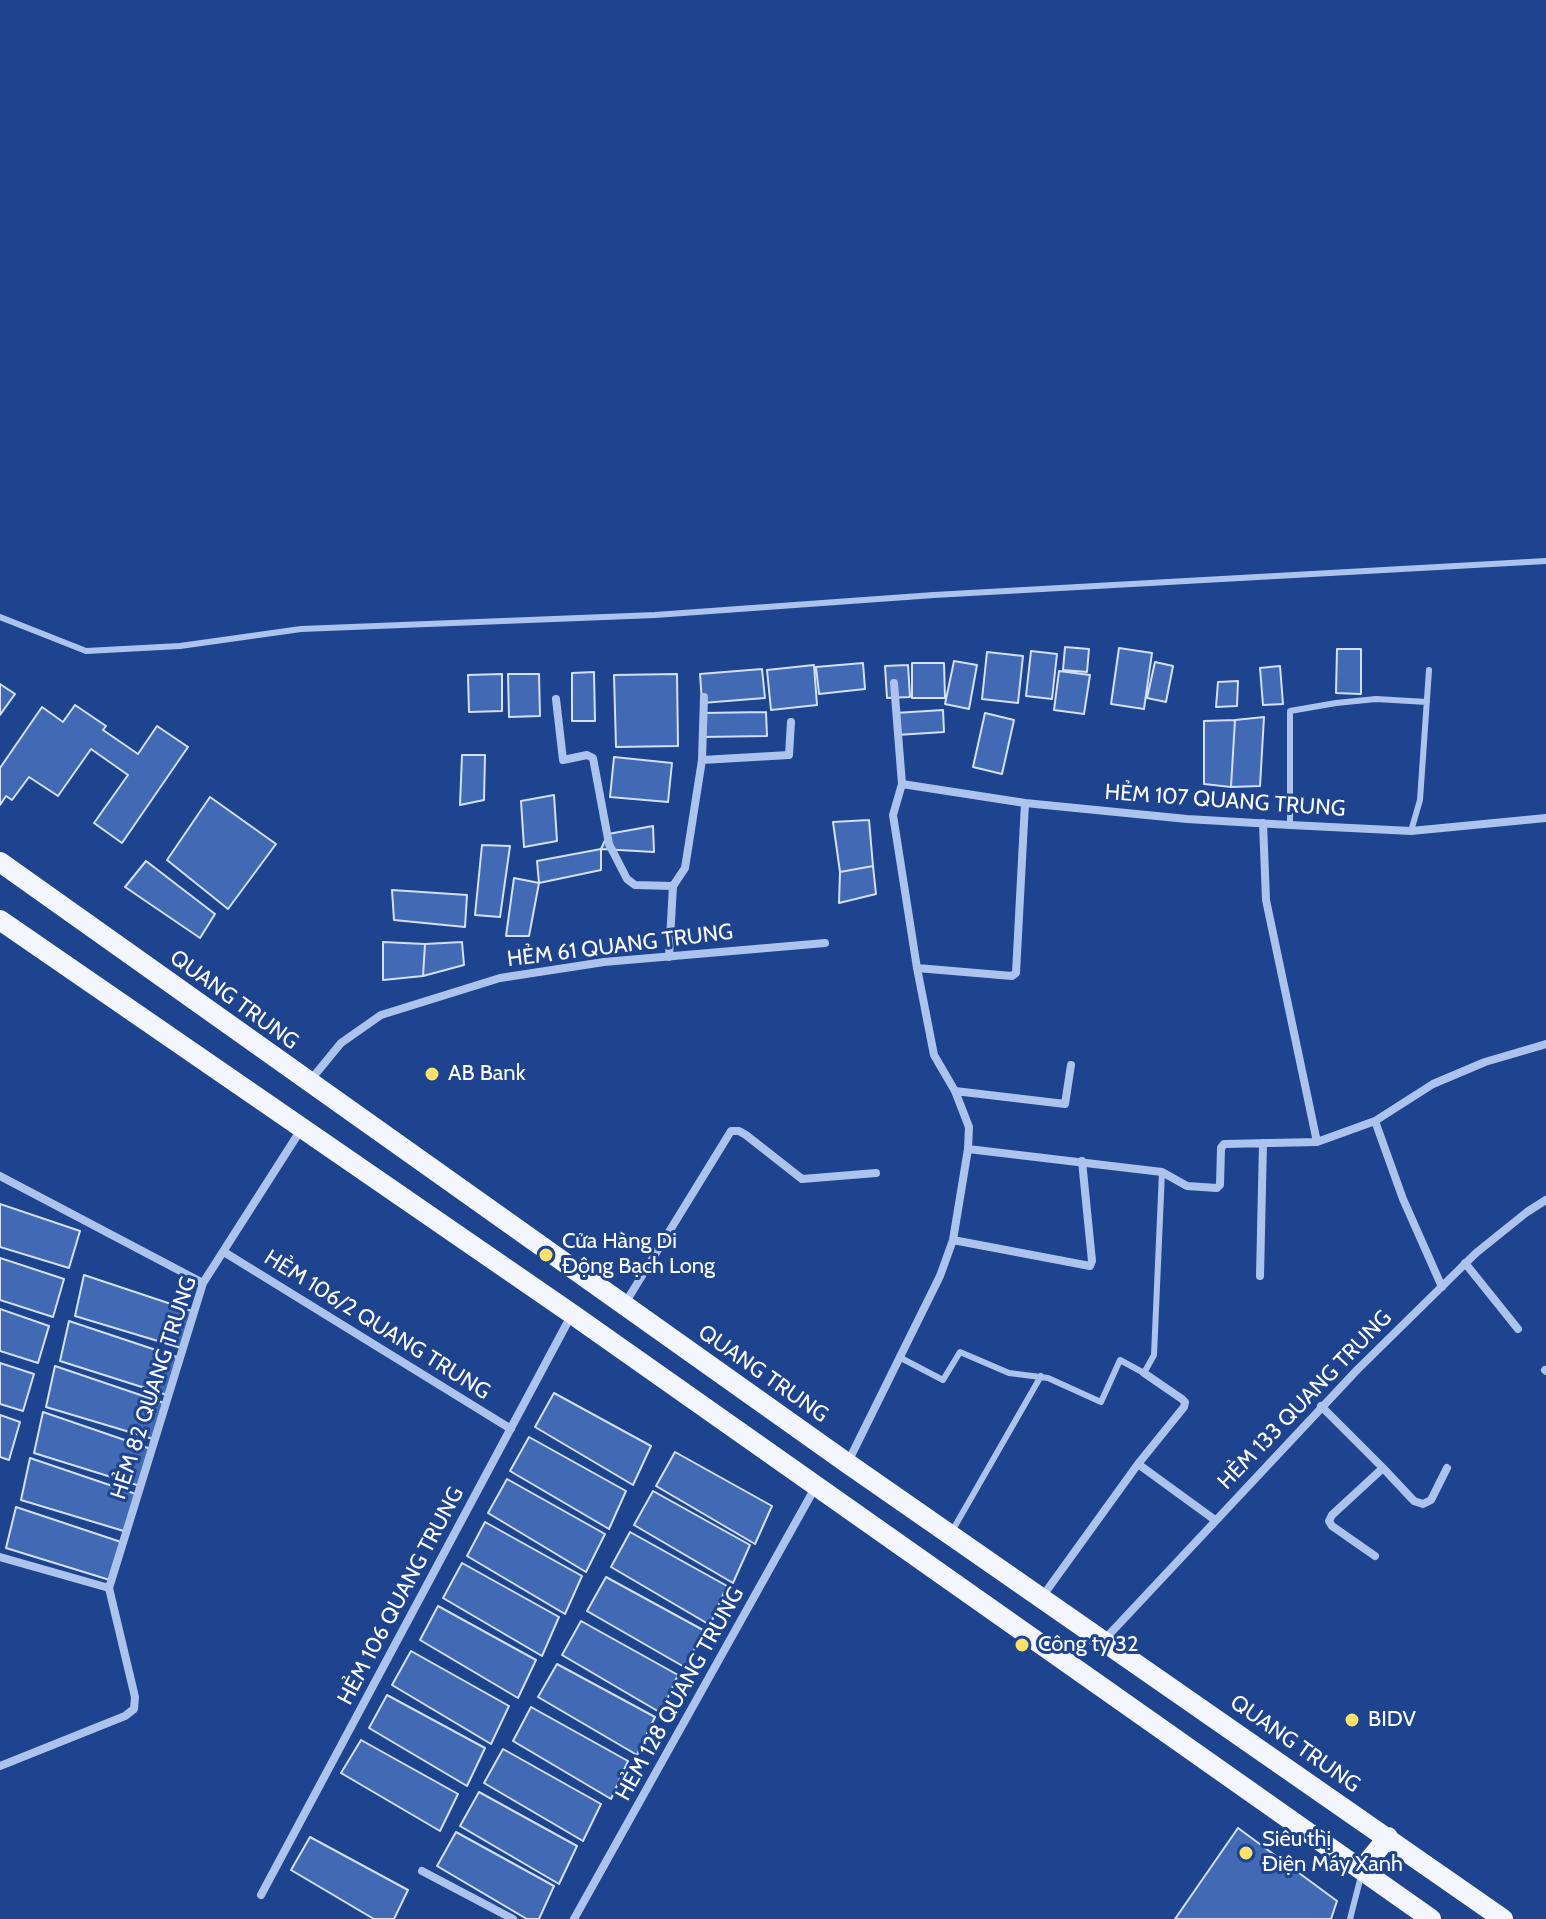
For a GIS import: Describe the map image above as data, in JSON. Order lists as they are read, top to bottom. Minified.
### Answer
{"streets":{"main road":["QUANG TRUNG"],"street":["HẺM 107 QUANG TRUNG","HẺM 61 QUANG TRUNG","HẺM 106/2 QUANG TRUNG","HẺM 82 QUANG TRUNG","HẺM 133 QUANG TRUNG","HẺM 106 QUANG TRUNG","HẺM 128 QUANG TRUNG"]},"crossings":[["HẺM 61 QUANG TRUNG","QUANG TRUNG"],["QUANG TRUNG","HẺM 133 QUANG TRUNG"],["HẺM 106/2 QUANG TRUNG","HẺM 82 QUANG TRUNG"],["HẺM 106/2 QUANG TRUNG","HẺM 106 QUANG TRUNG"]],"places":["AB Bank","Cửa Hàng Di Động Bạch Long","Công ty 32","BIDV","Siêu thị Điện Máy Xanh"]}
